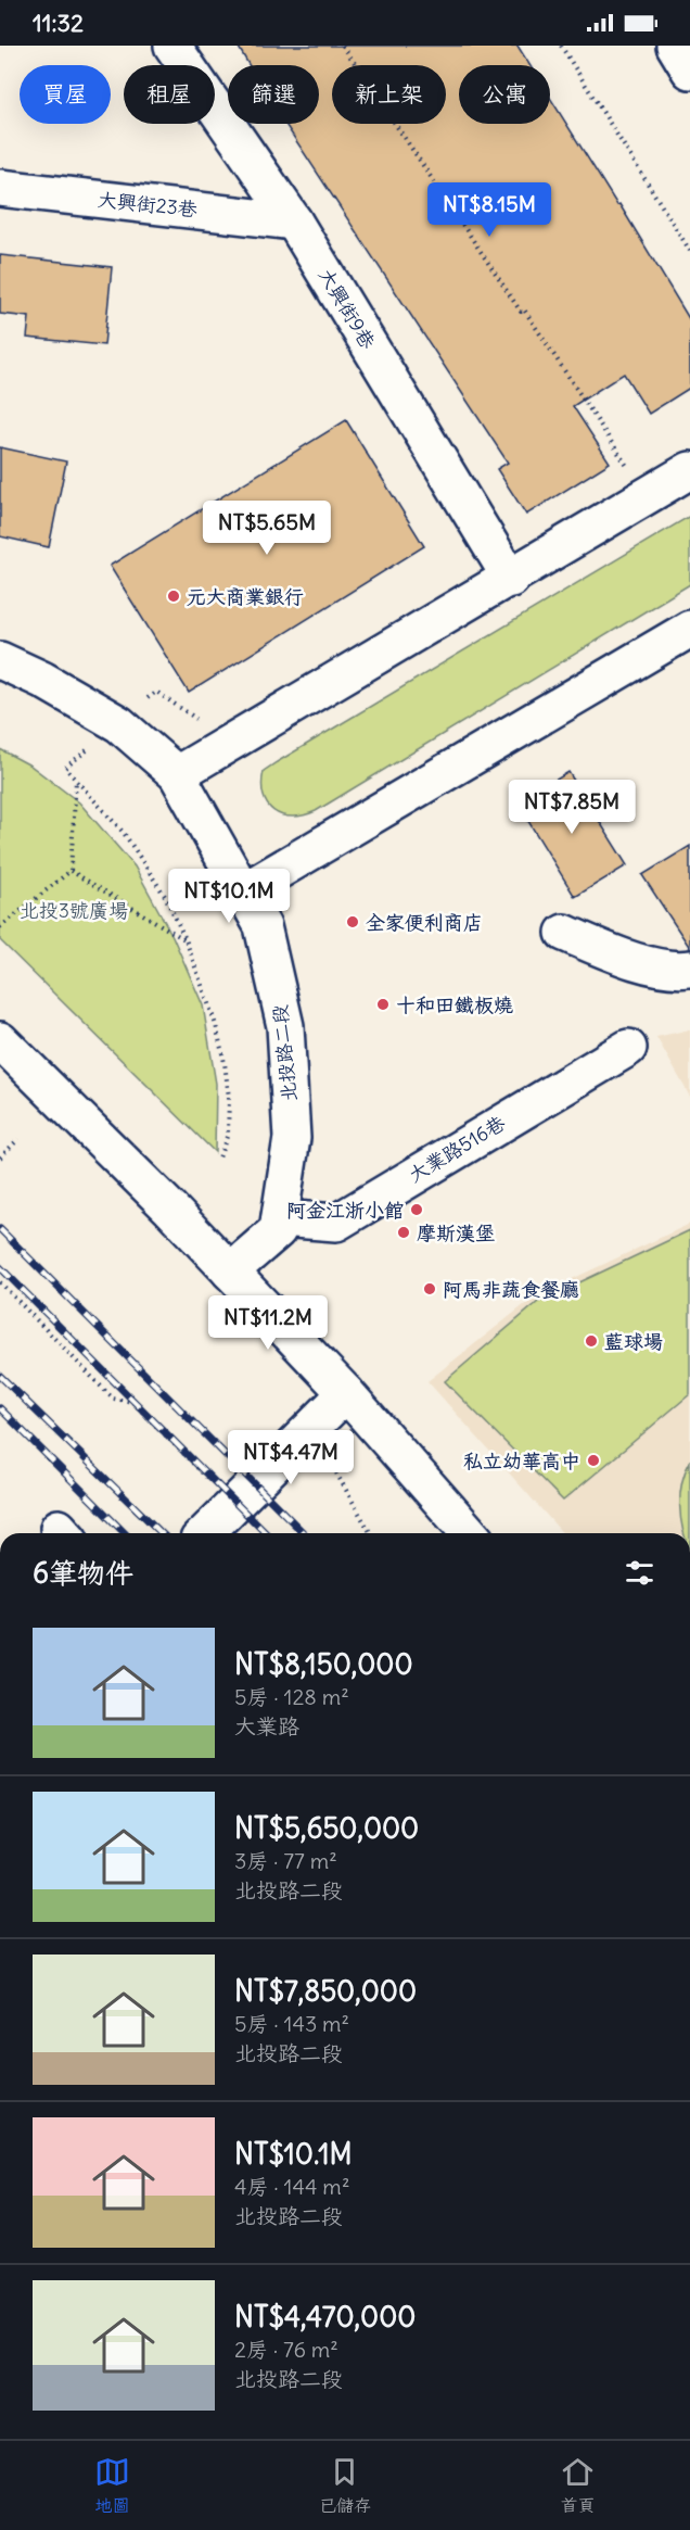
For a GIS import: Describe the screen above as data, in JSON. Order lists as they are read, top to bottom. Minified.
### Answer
{"streets":{"street":["大興街23巷","大興街9巷","北投路二段","大業路516巷"]},"crossings":[["大興街23巷","大興街9巷"],["北投路二段","大業路516巷"]],"parks":["北投3號廣場"],"places":["元大商業銀行","全家便利商店","十和田鐵板燒","阿金江浙小館","摩斯漢堡","阿馬非蔬食餐廳","藍球場","私立幼華高中"],"page":{"status":"11:32","chip":["買屋","租屋","篩選","新上架","公寓"],"price":["NT$8.15M","NT$5.65M","NT$7.85M","NT$10.1M","NT$11.2M","NT$4.47M"],"heading":"6筆物件","list":[{"name":"NT$8,150,000","note":"5房 · 128 m² · 大業路"},{"name":"NT$5,650,000","note":"3房 · 77 m² · 北投路二段"},{"name":"NT$7,850,000","note":"5房 · 143 m² · 北投路二段"},{"name":"NT$10.1M","note":"4房 · 144 m² · 北投路二段"},{"name":"NT$4,470,000","note":"2房 · 76 m² · 北投路二段"}],"tabs":["地圖","已儲存","首頁"]}}
